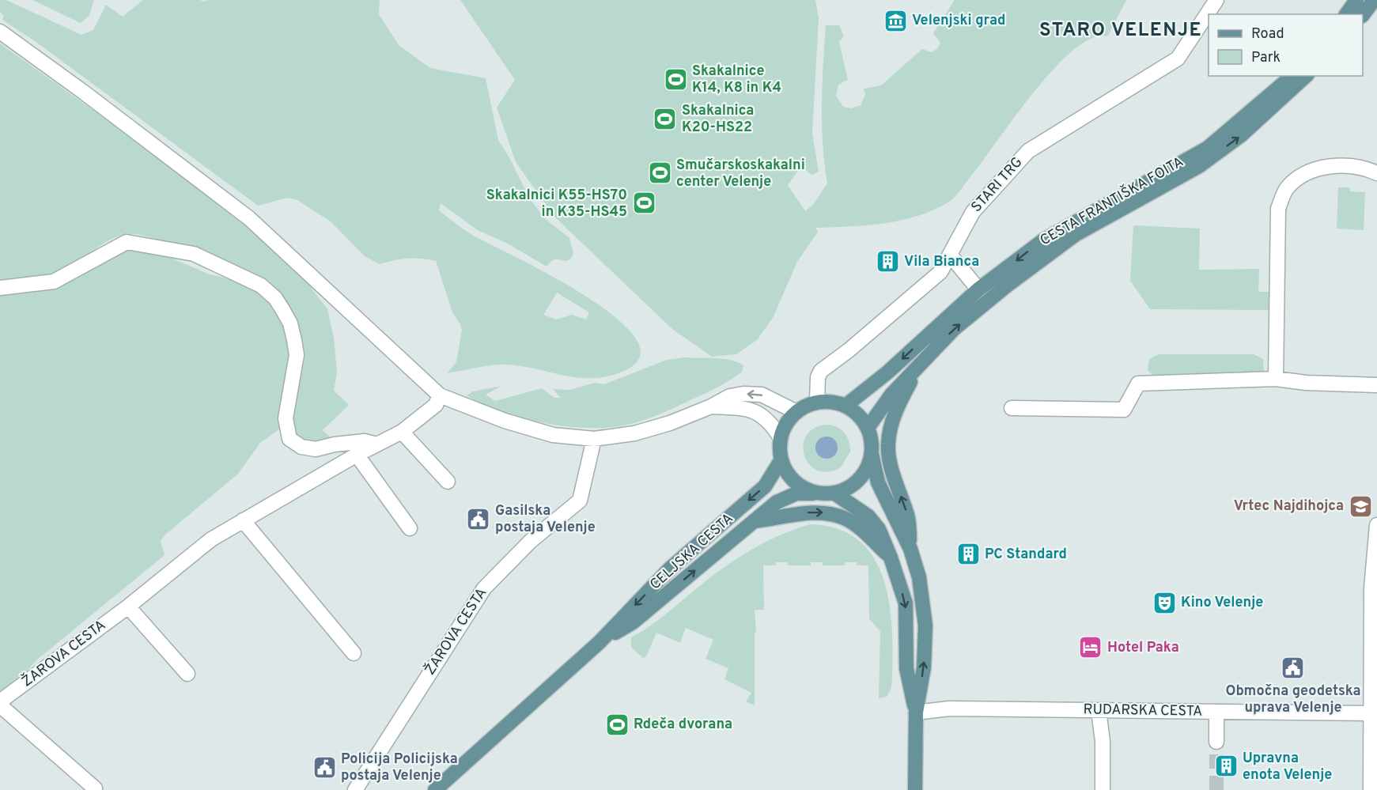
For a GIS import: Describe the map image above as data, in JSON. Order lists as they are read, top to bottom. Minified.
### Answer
{"streets":{"main road":["CESTA FRANTIŠKA FOITA","CELJSKA CESTA"],"street":["STARI TRG","ŽAROVA CESTA","RUDARSKA CESTA"]},"crossings":[["STARI TRG","CESTA FRANTIŠKA FOITA"],["STARI TRG","CELJSKA CESTA"],["CESTA FRANTIŠKA FOITA","CELJSKA CESTA"]],"districts":["STARO VELENJE"],"places":{"museum":["Velenjski grad"],"sports":["Skakalnice K14, K8 in K4","Skakalnica K20-HS22","Smučarskoskakalni center Velenje","Skakalnici K55-HS70 in K35-HS45","Rdeča dvorana"],"building":["Vila Bianca","PC Standard","Upravna enota Velenje"],"school or university":["Vrtec Najdihojca"],"public building":["Gasilska postaja Velenje","Območna geodetska uprava Velenje","Policija Policijska postaja Velenje"],"theatre":["Kino Velenje"],"hotel":["Hotel Paka"]},"legend":["Road","Park"]}
